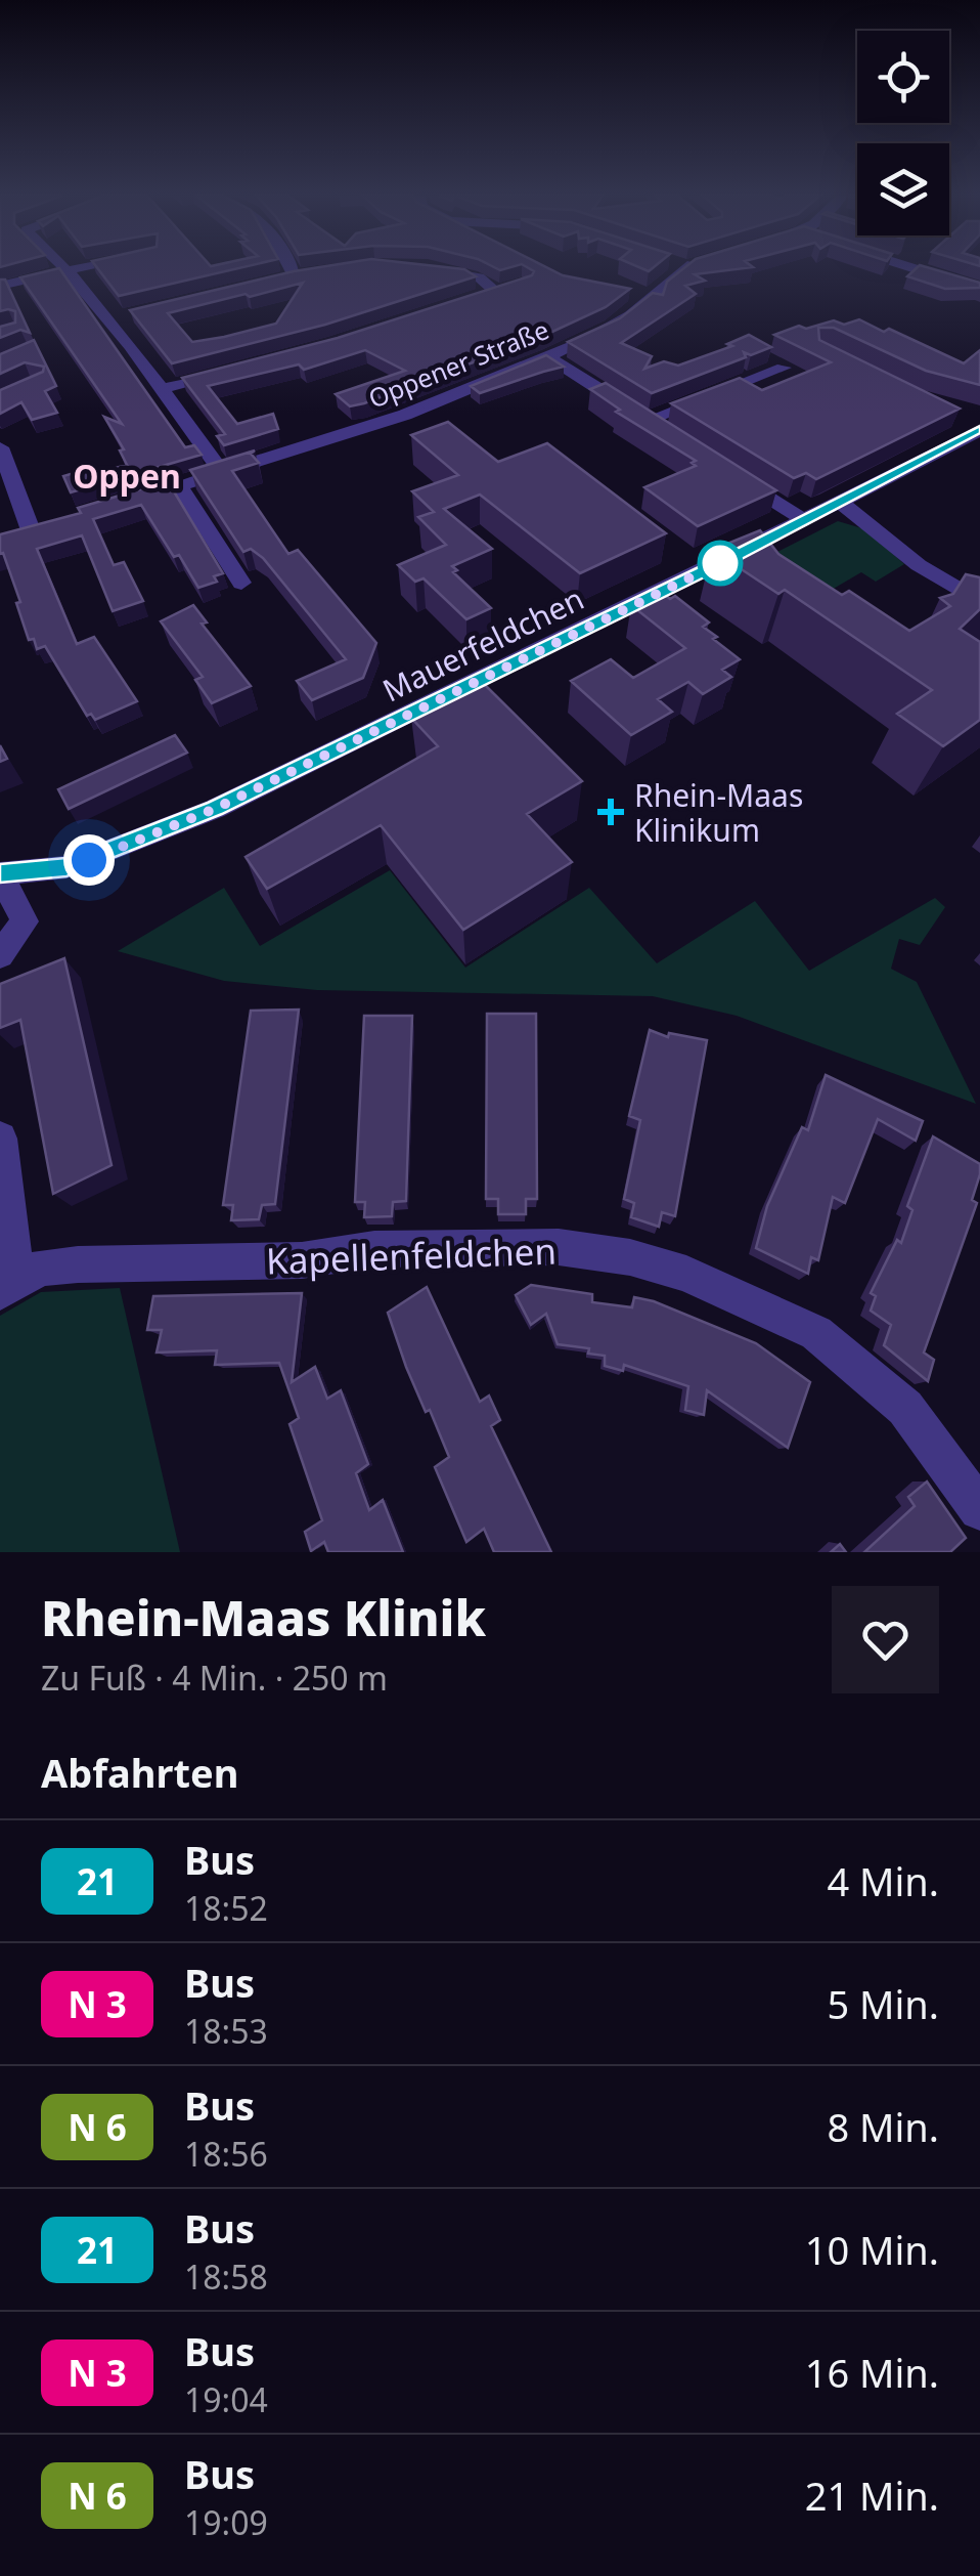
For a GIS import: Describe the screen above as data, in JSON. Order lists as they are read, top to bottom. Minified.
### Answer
{"streets":{"street":["Oppener Straße","Mauerfeldchen","Kapellenfeldchen"]},"districts":["Oppen"],"places":{"health":["Rhein-Maas Klinikum"]},"lines":["bus line 21"],"page":{"heading":[["Rhein-Maas Klinik","Zu Fuß · 4 Min. · 250 m"],"Abfahrten"],"list":[{"mark":"21","name":"Bus","note":"18:52","value":"4 Min."},{"mark":"N 3","name":"Bus","note":"18:53","value":"5 Min."},{"mark":"N 6","name":"Bus","note":"18:56","value":"8 Min."},{"mark":"21","name":"Bus","note":"18:58","value":"10 Min."},{"mark":"N 3","name":"Bus","note":"19:04","value":"16 Min."},{"mark":"N 6","name":"Bus","note":"19:09","value":"21 Min."}]}}
